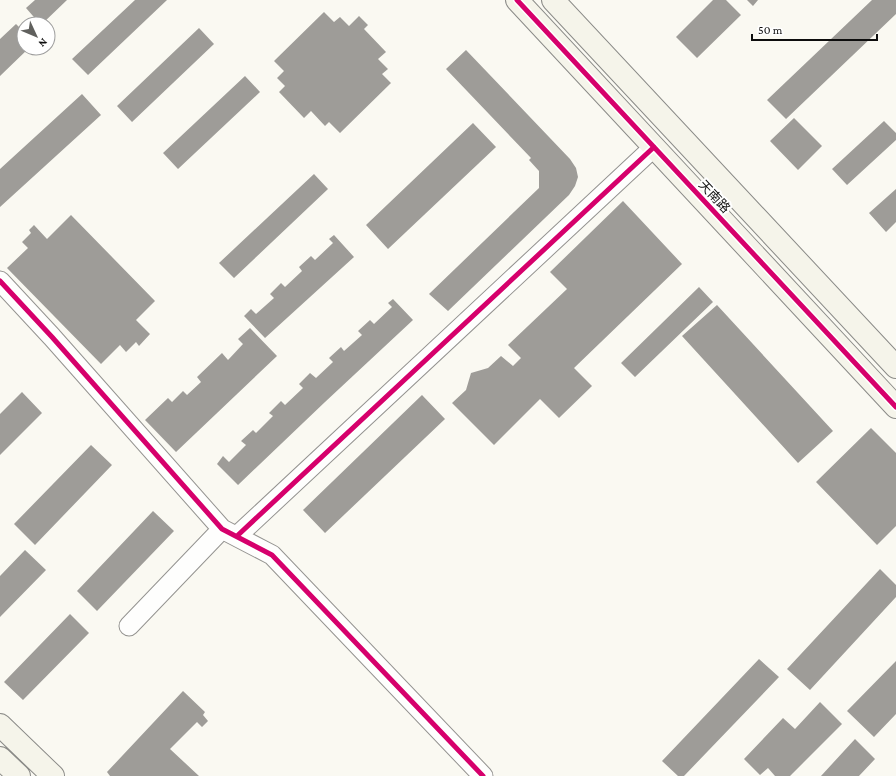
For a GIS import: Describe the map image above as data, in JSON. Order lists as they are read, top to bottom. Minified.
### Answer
{"streets":{"street":["天南路"]},"scale_bar":"50 m","north":"bottom right"}
